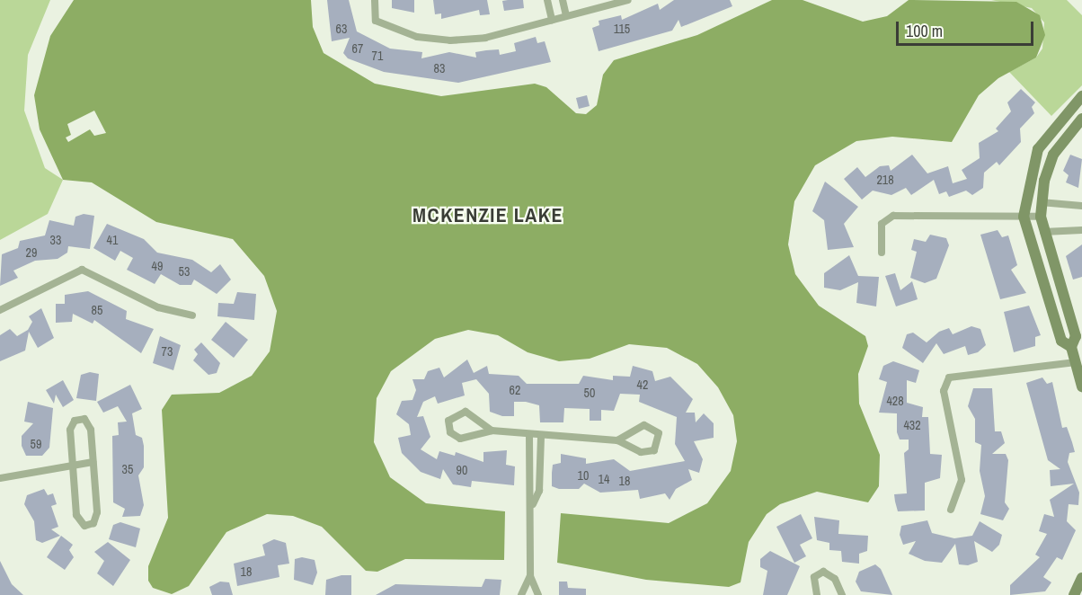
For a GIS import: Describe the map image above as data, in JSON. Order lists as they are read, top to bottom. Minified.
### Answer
{"districts":["MCKENZIE LAKE"],"house_numbers":["63","115","67","71","83","218","33","41","29","49","53","85","73","42","62","50","428","432","59","35","90","10","14","18","18"],"scale_bar":"100 m"}
